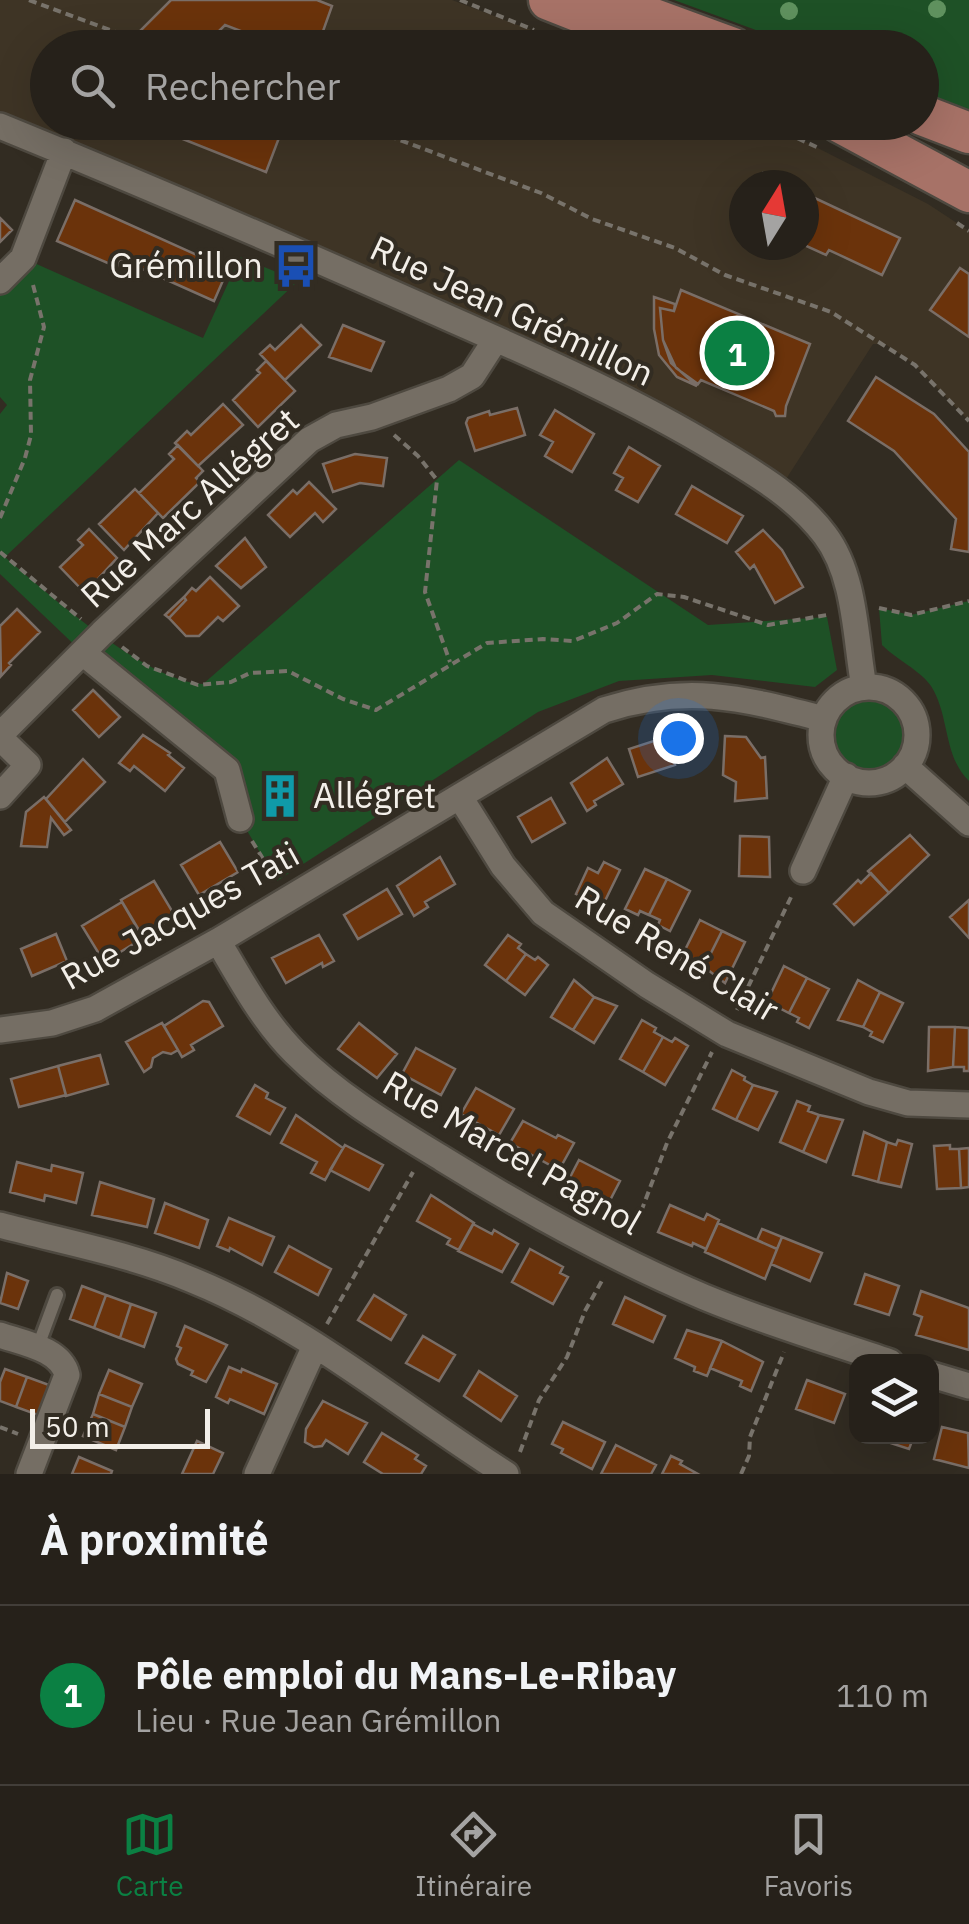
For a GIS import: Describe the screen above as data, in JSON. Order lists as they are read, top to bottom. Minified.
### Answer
{"streets":{"street":["Rue Jean Grémillon","Rue Marc Allégret","Rue Jacques Tati","Rue René Clair","Rue Marcel Pagnol"]},"crossings":[["Rue Jean Grémillon","Rue Marc Allégret"],["Rue Jean Grémillon","Rue Jacques Tati"],["Rue Jacques Tati","Rue René Clair"],["Rue Jacques Tati","Rue Marcel Pagnol"]],"places":{"bus stop":["Grémillon"],"building":["Allégret"]},"scale_bar":"50 m","north":"top","page":{"search":"Rechercher","pins":"1","scale":"50 m","heading":"À proximité","list":[{"mark":"1","name":"Pôle emploi du Mans-Le-Ribay","note":"Lieu · Rue Jean Grémillon","value":"110 m"}],"nav":["Carte","Itinéraire","Favoris"]}}
